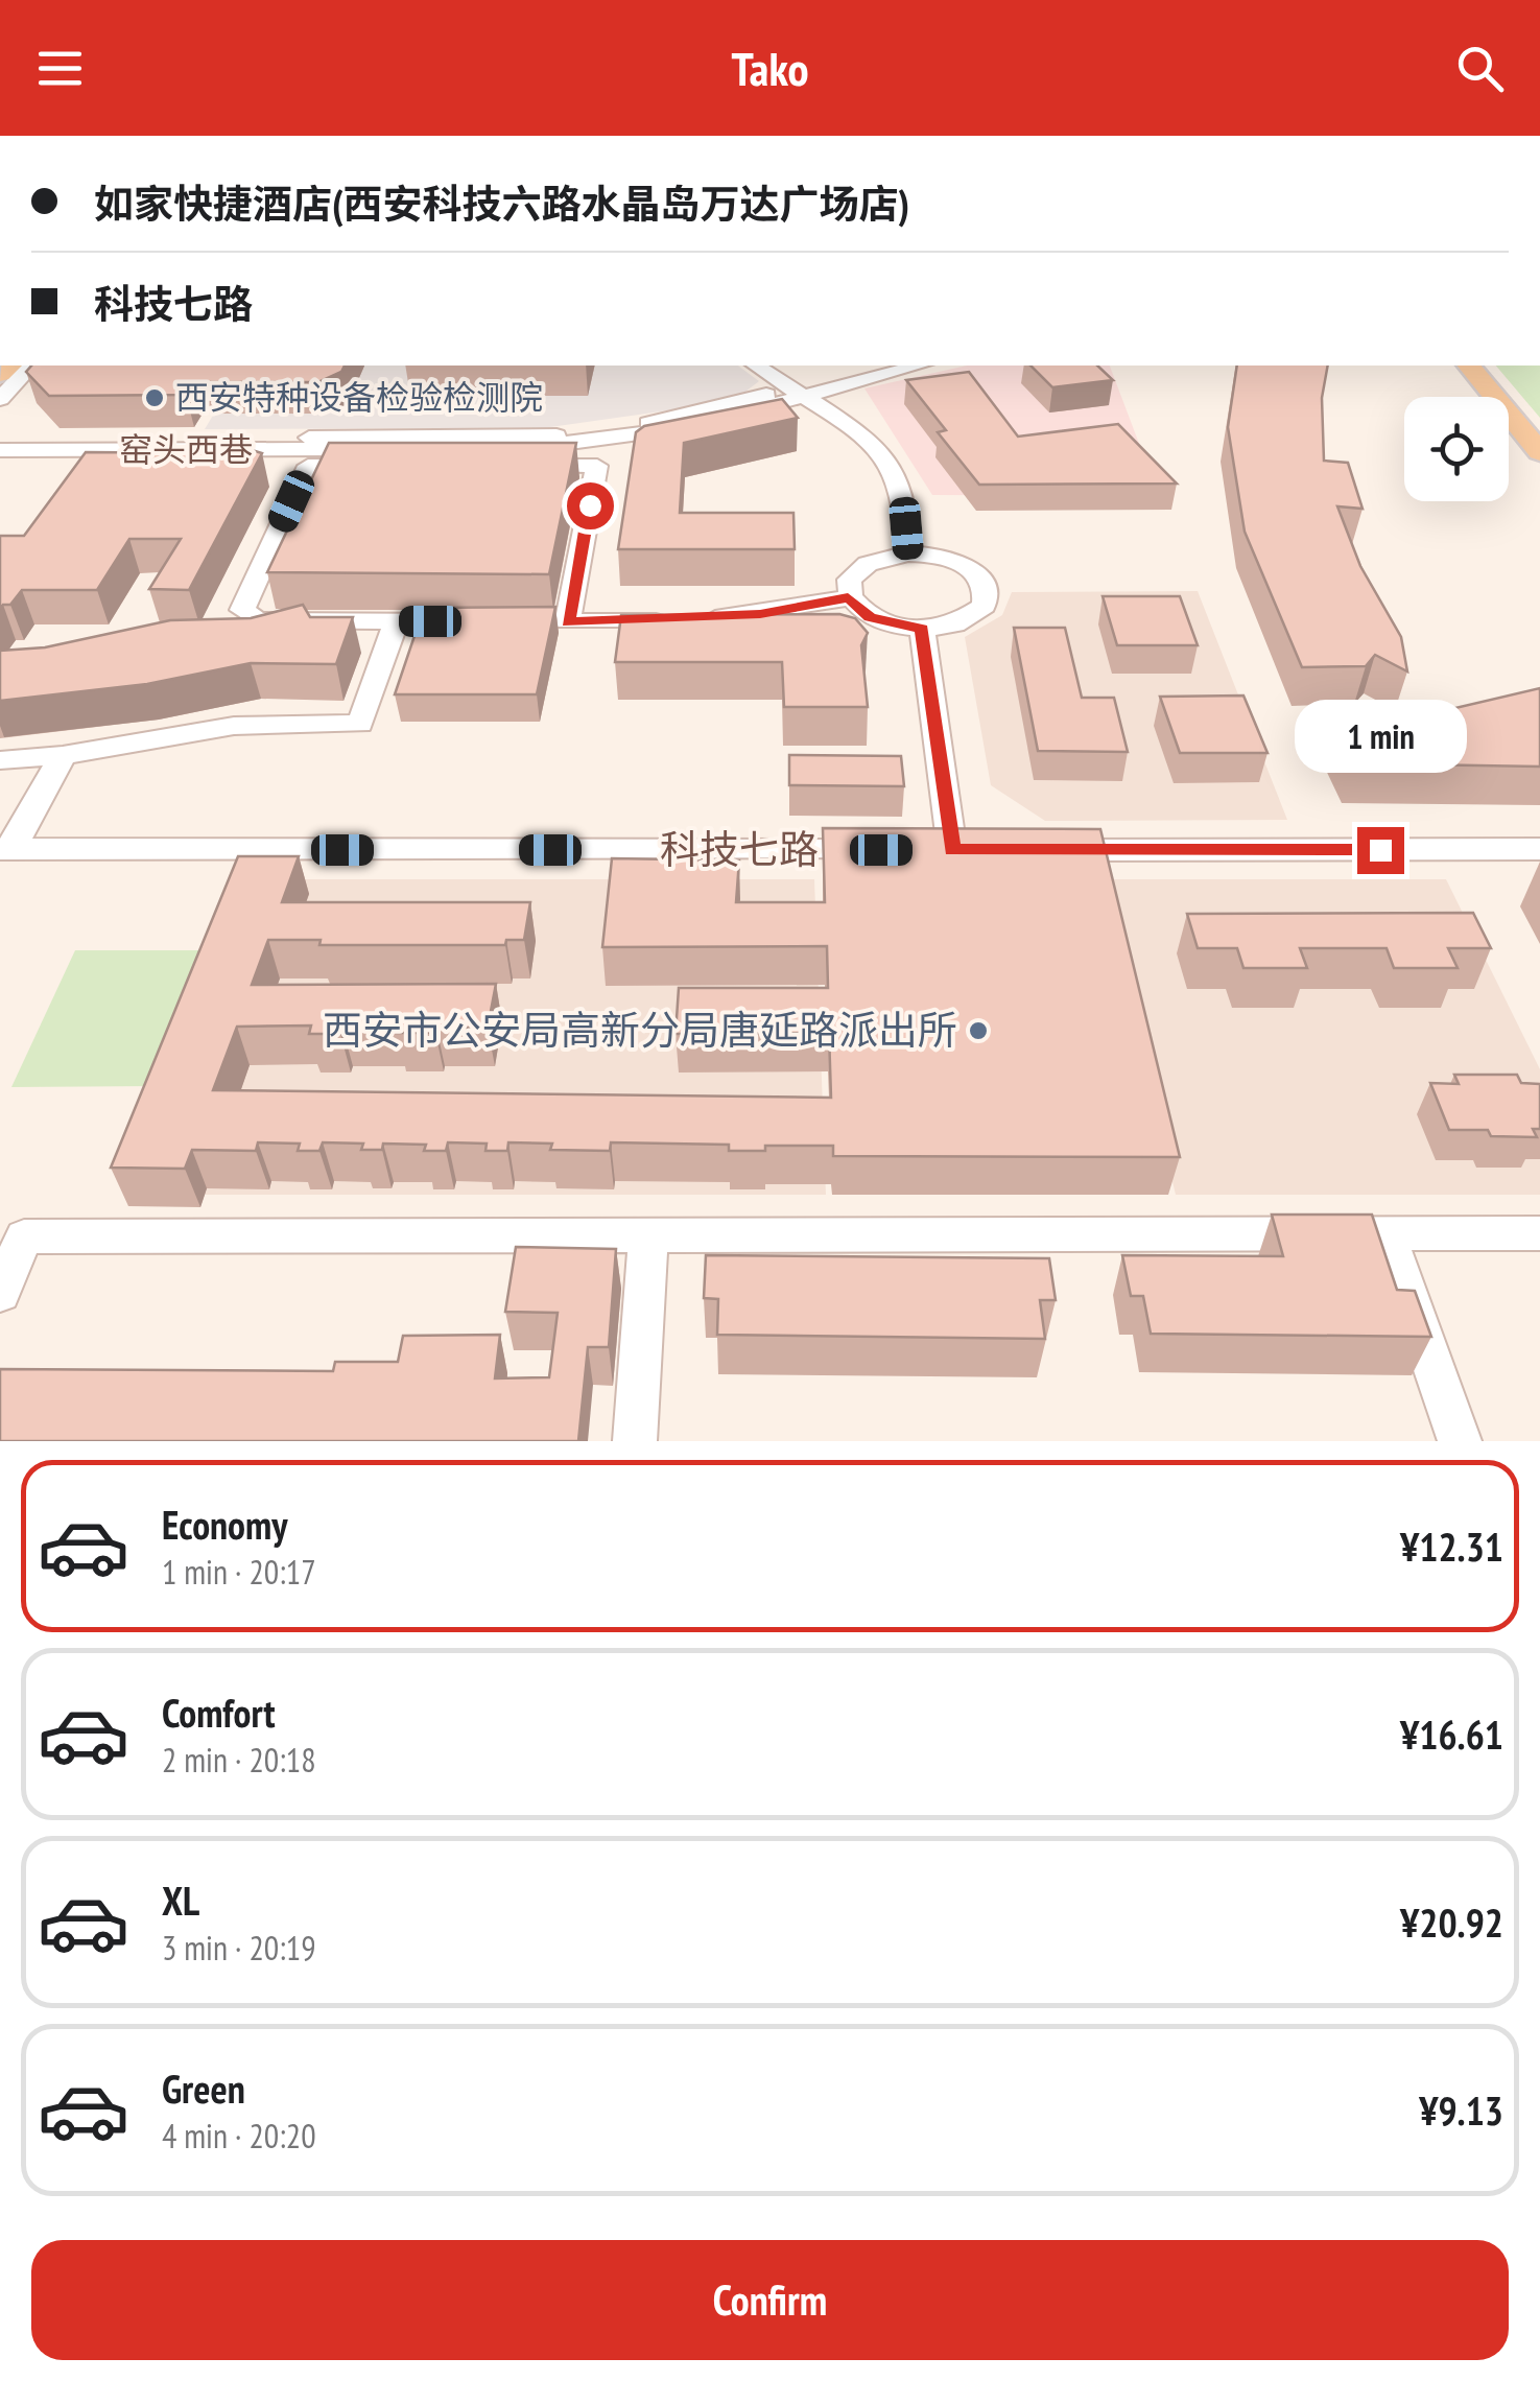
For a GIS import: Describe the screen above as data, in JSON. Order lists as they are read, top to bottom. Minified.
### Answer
{"streets":{"street":["窑头西巷","科技七路"]},"places":["西安特种设备检验检测院","西安市公安局高新分局唐延路派出所"],"page":{"header":"Tako","banner":["如家快捷酒店(西安科技六路水晶岛万达广场店)","科技七路"],"bubble":"1 min","list":[{"name":"Economy","note":"1 min · 20:17","value":"¥12.31"},{"name":"Comfort","note":"2 min · 20:18","value":"¥16.61"},{"name":"XL","note":"3 min · 20:19","value":"¥20.92"},{"name":"Green","note":"4 min · 20:20","value":"¥9.13"}],"buttons":"Confirm"}}
